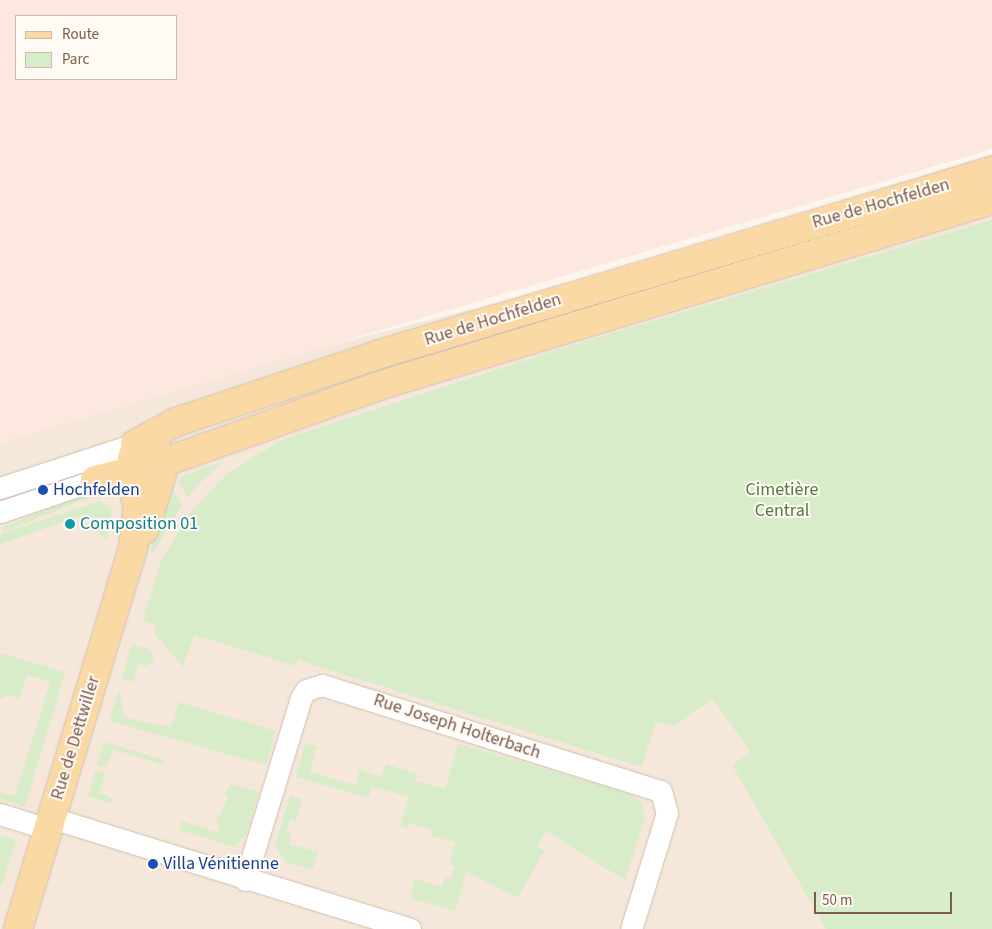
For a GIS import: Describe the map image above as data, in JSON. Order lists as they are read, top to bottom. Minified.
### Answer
{"streets":{"main road":["Rue de Hochfelden","Rue de Dettwiller"],"street":["Rue Joseph Holterbach"]},"crossings":[["Rue de Hochfelden","Rue de Dettwiller"]],"parks":["Cimetière Central"],"places":["Hochfelden","Composition 01","Villa Vénitienne"],"legend":["Route","Parc"],"scale_bar":"50 m"}
